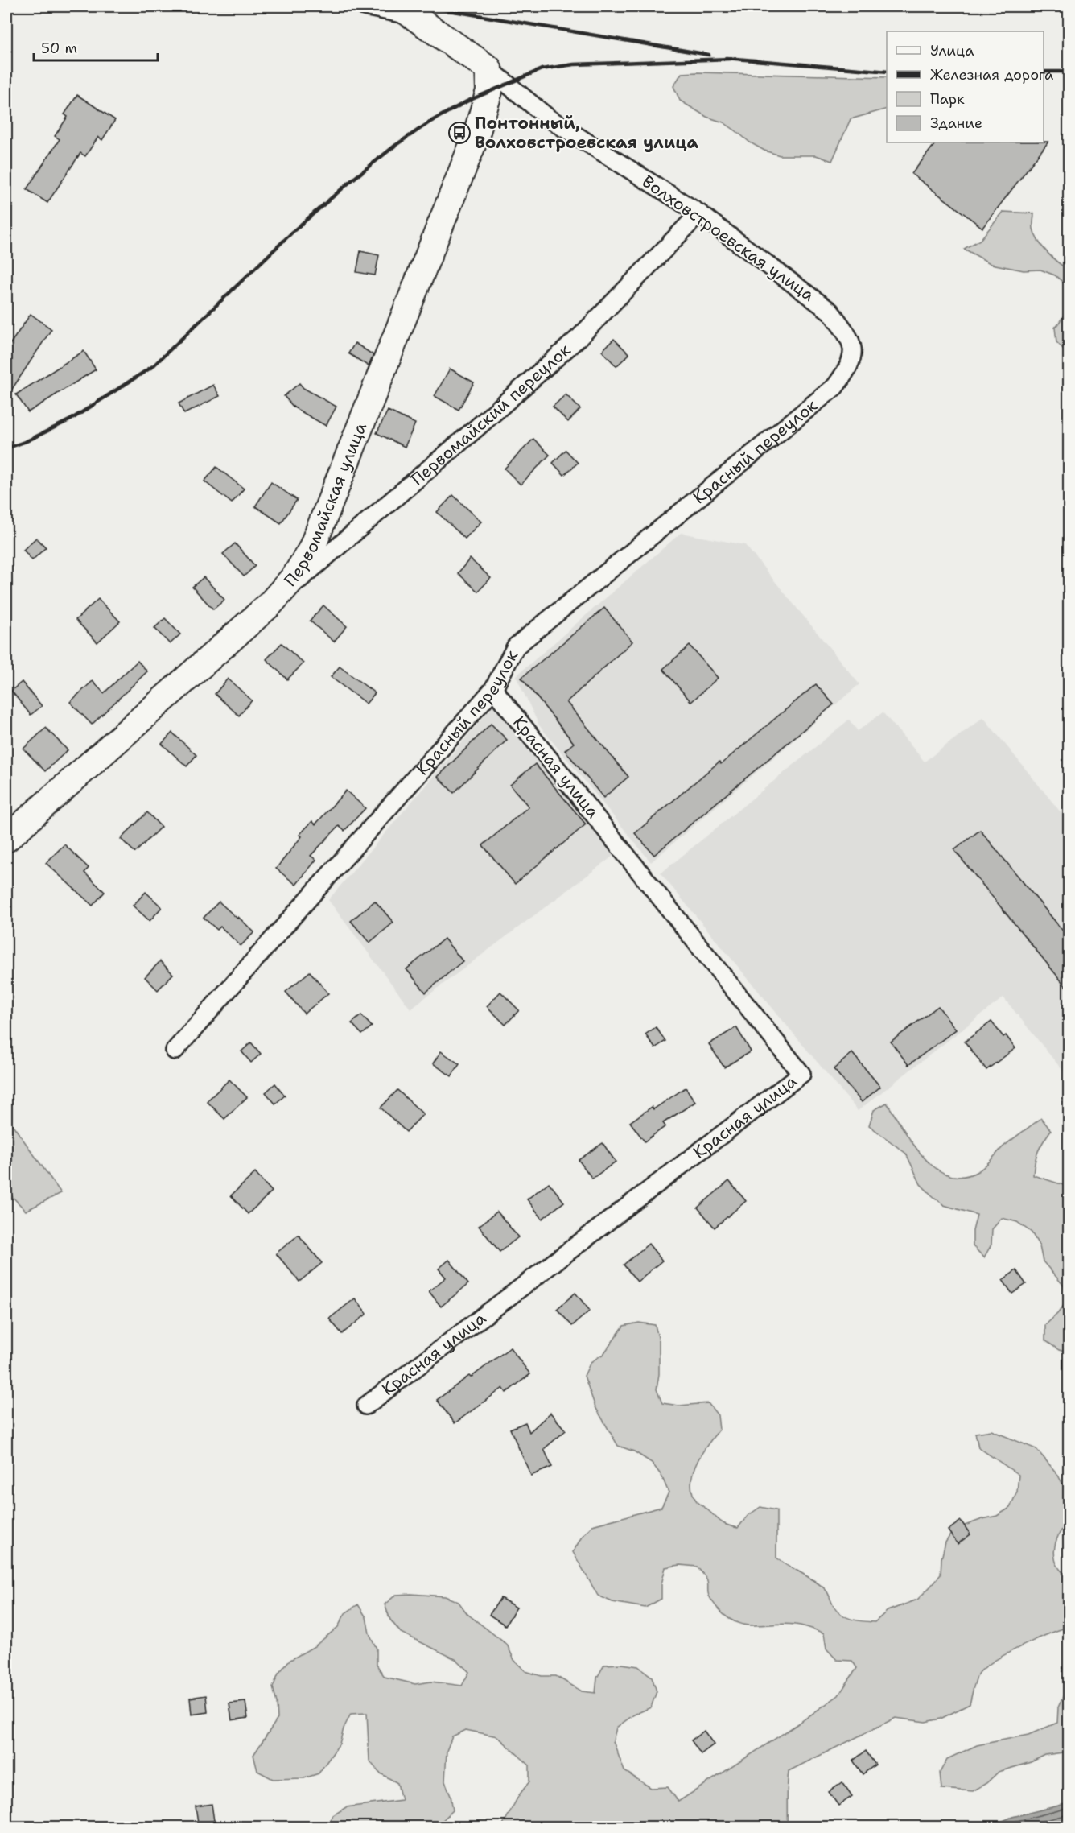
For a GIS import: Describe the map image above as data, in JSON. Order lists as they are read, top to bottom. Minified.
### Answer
{"streets":{"street":["Волховстроевская улица","Первомайский переулок","Красный переулок","Первомайская улица","Красная улица"]},"crossings":[["Волховстроевская улица","Первомайский переулок"],["Волховстроевская улица","Красный переулок"],["Волховстроевская улица","Первомайская улица"],["Первомайский переулок","Первомайская улица"],["Красный переулок","Красная улица"]],"places":{"bus stop":["Понтонный, Волховстроевская улица"]},"legend":["Улица","Железная дорога","Парк","Здание"],"scale_bar":"50 m"}
